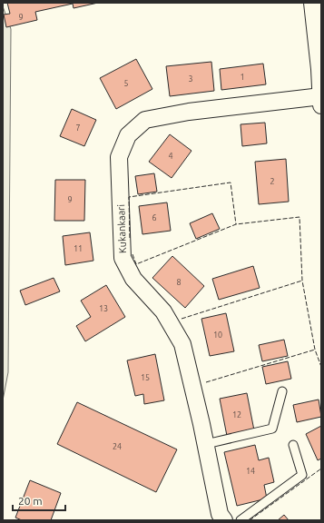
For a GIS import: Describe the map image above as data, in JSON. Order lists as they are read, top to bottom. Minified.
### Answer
{"streets":{"street":["Kukankaari"]},"house_numbers":["9","1","3","5","7","4","2","9","6","11","8","13","10","15","12","24","14"],"scale_bar":"20 m"}
